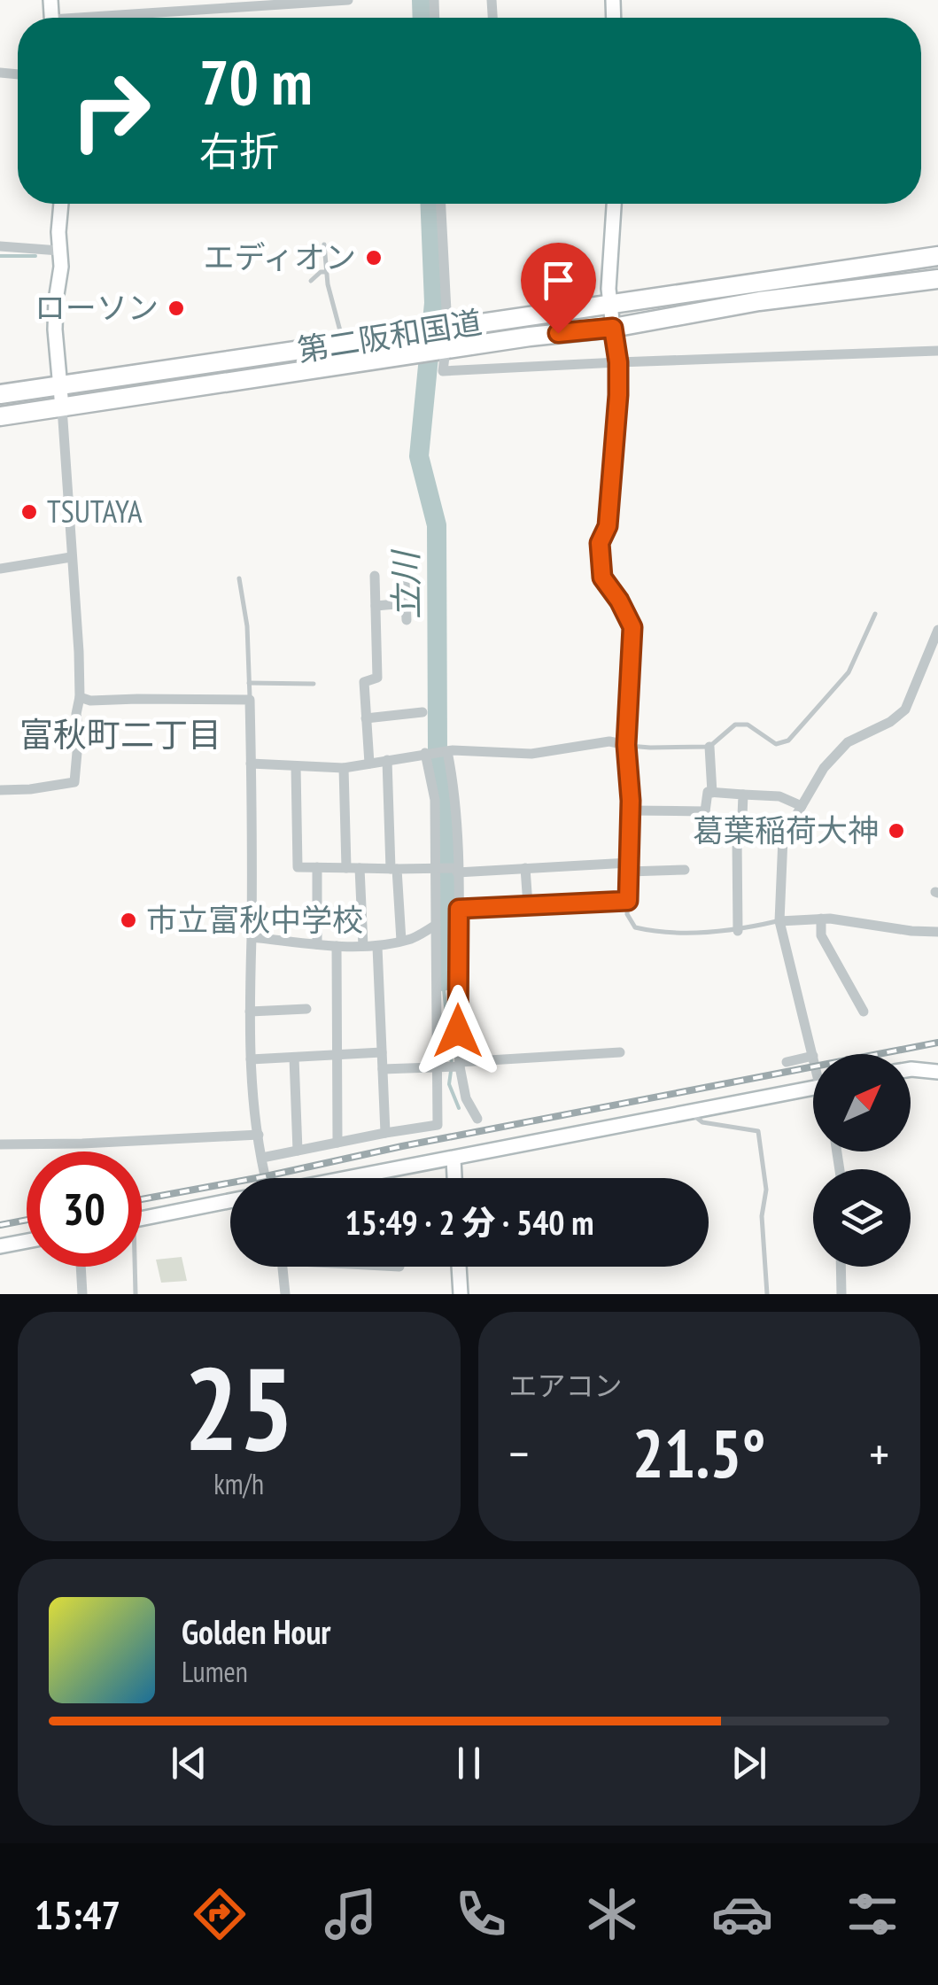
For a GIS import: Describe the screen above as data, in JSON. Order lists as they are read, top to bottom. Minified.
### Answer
{"streets":{"highway":["第二阪和国道"]},"districts":["富秋町二丁目"],"water":["立川"],"places":["エディオン","ローソン","TSUTAYA","葛葉稲荷大神","市立富秋中学校"],"north":"top right","page":{"turn":["70 m","右折"],"limit":"30","trip":"15:49 · 2 分 · 540 m","tile":[["25","km/h"],"エアコン"],"heat":["−","21.5°","+"],"song":["Golden Hour","Lumen"],"tabs":"15:47"}}
